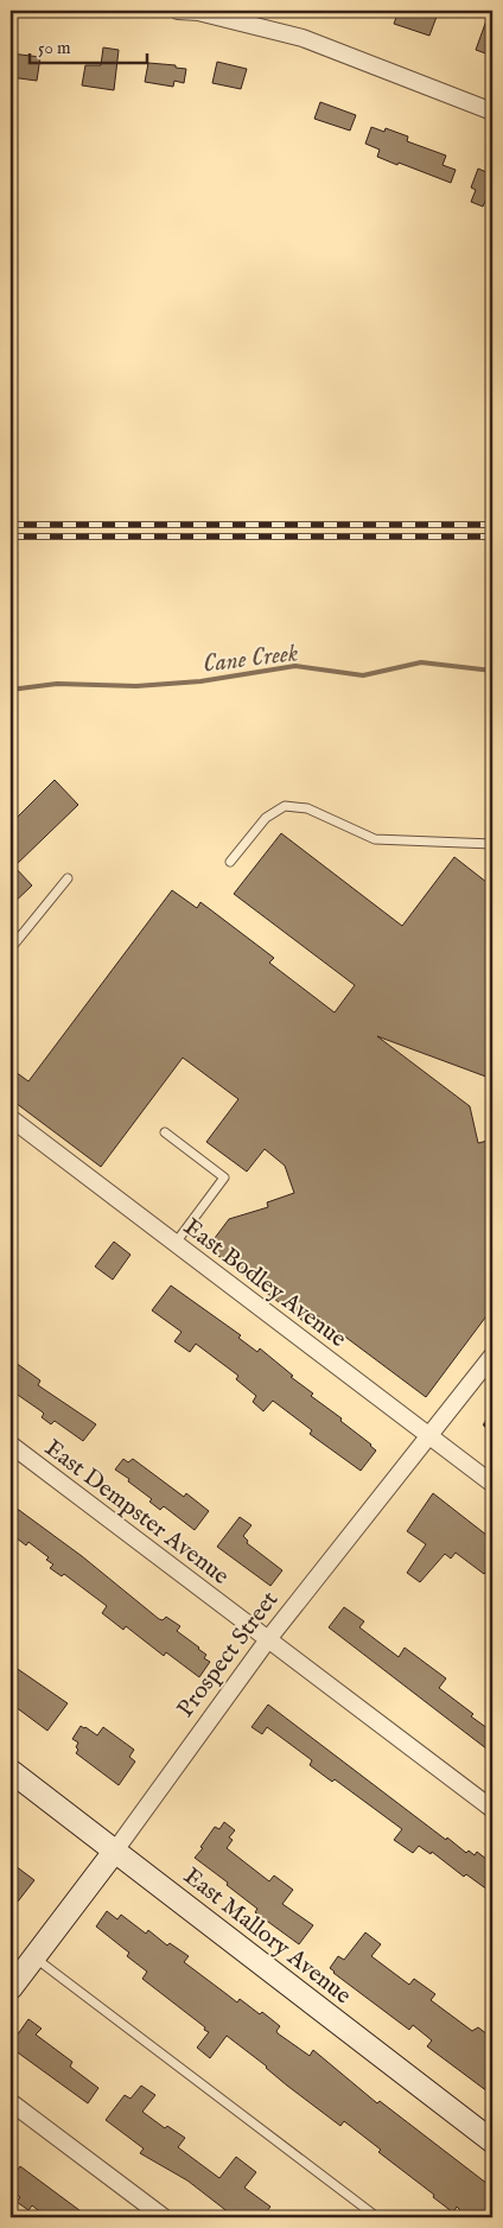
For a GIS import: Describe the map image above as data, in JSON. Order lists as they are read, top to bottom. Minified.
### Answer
{"streets":{"main road":["Prospect Street","East Mallory Avenue"],"street":["East Bodley Avenue","East Dempster Avenue"]},"crossings":[["East Bodley Avenue","Prospect Street"],["East Dempster Avenue","Prospect Street"],["Prospect Street","East Mallory Avenue"]],"water":["Cane Creek"],"scale_bar":"50 m"}
